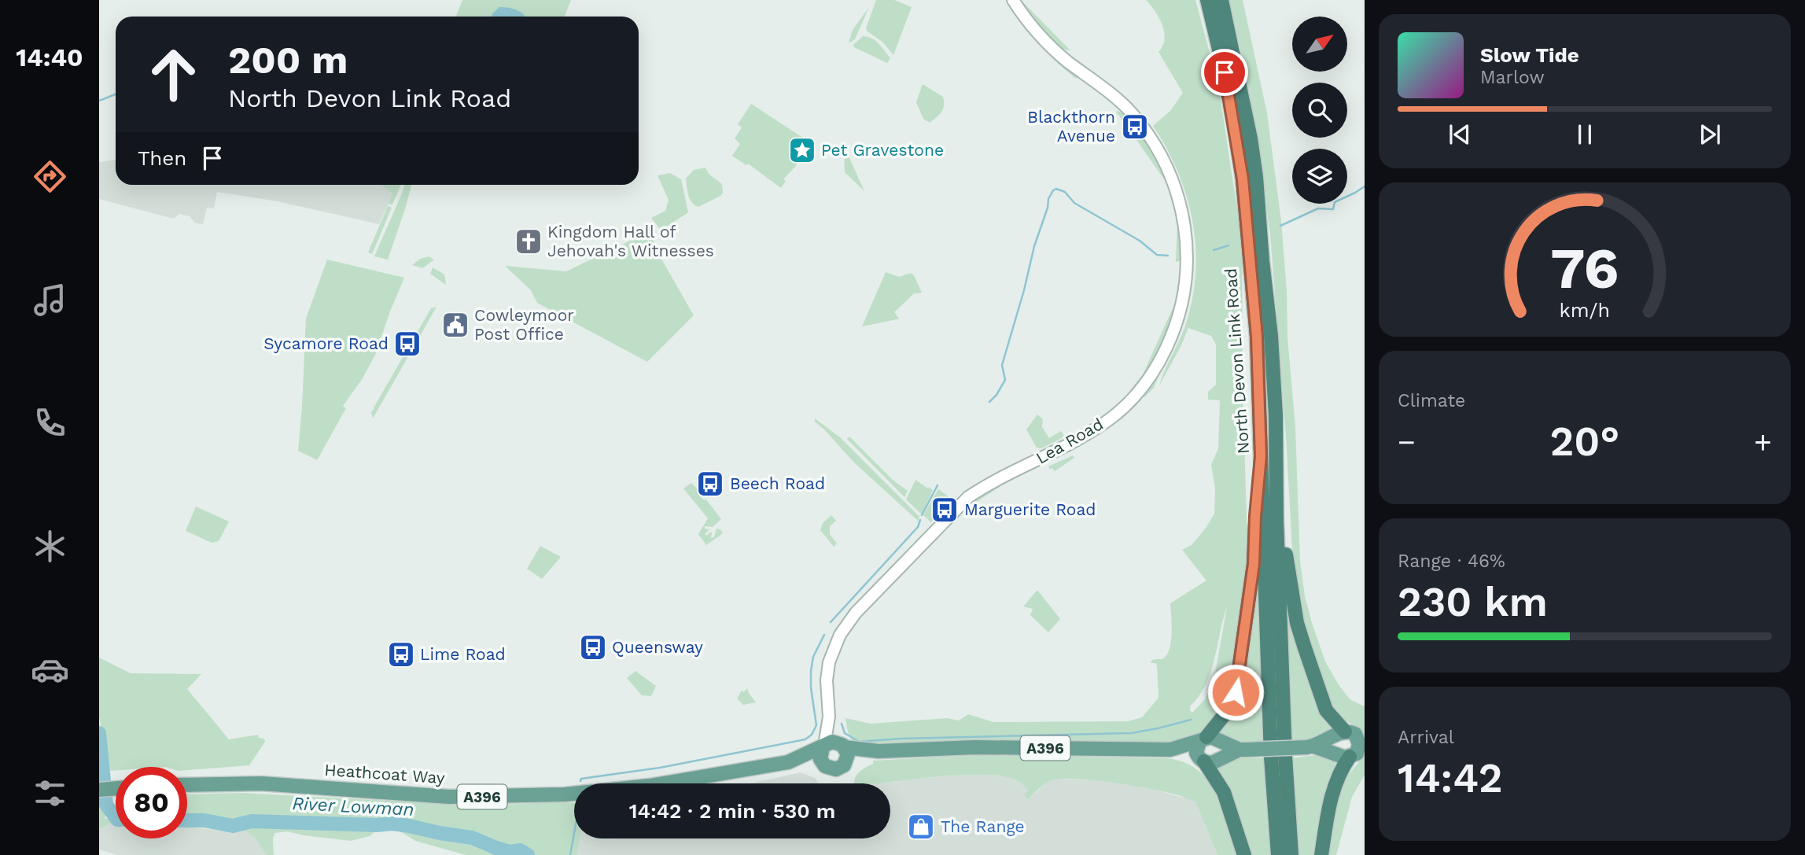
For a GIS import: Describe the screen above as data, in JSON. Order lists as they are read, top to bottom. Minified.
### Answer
{"streets":{"highway":["North Devon Link Road"],"main road":["A396","Heathcoat Way"],"street":["Lea Road"]},"crossings":[["Lea Road","A396"],["Lea Road","Heathcoat Way"],["A396","Heathcoat Way"]],"water":["River Lowman"],"places":{"bus stop":["Blackthorn Avenue","Sycamore Road","Beech Road","Marguerite Road","Queensway","Lime Road"],"place":["Pet Gravestone"],"church":["Kingdom Hall of Jehovah's Witnesses"],"public building":["Cowleymoor Post Office"],"shop":["The Range"]},"north":"top right","page":{"tabs":"14:40","turn":["200 m","North Devon Link Road"],"song":["Slow Tide","Marlow"],"then":"Then","tile":["Climate",["Range · 46%","230 km"],["Arrival","14:42"]],"heat":["−","20°","+"],"limit":"80","trip":"14:42 · 2 min · 530 m","gauge":["76","km/h"]}}
